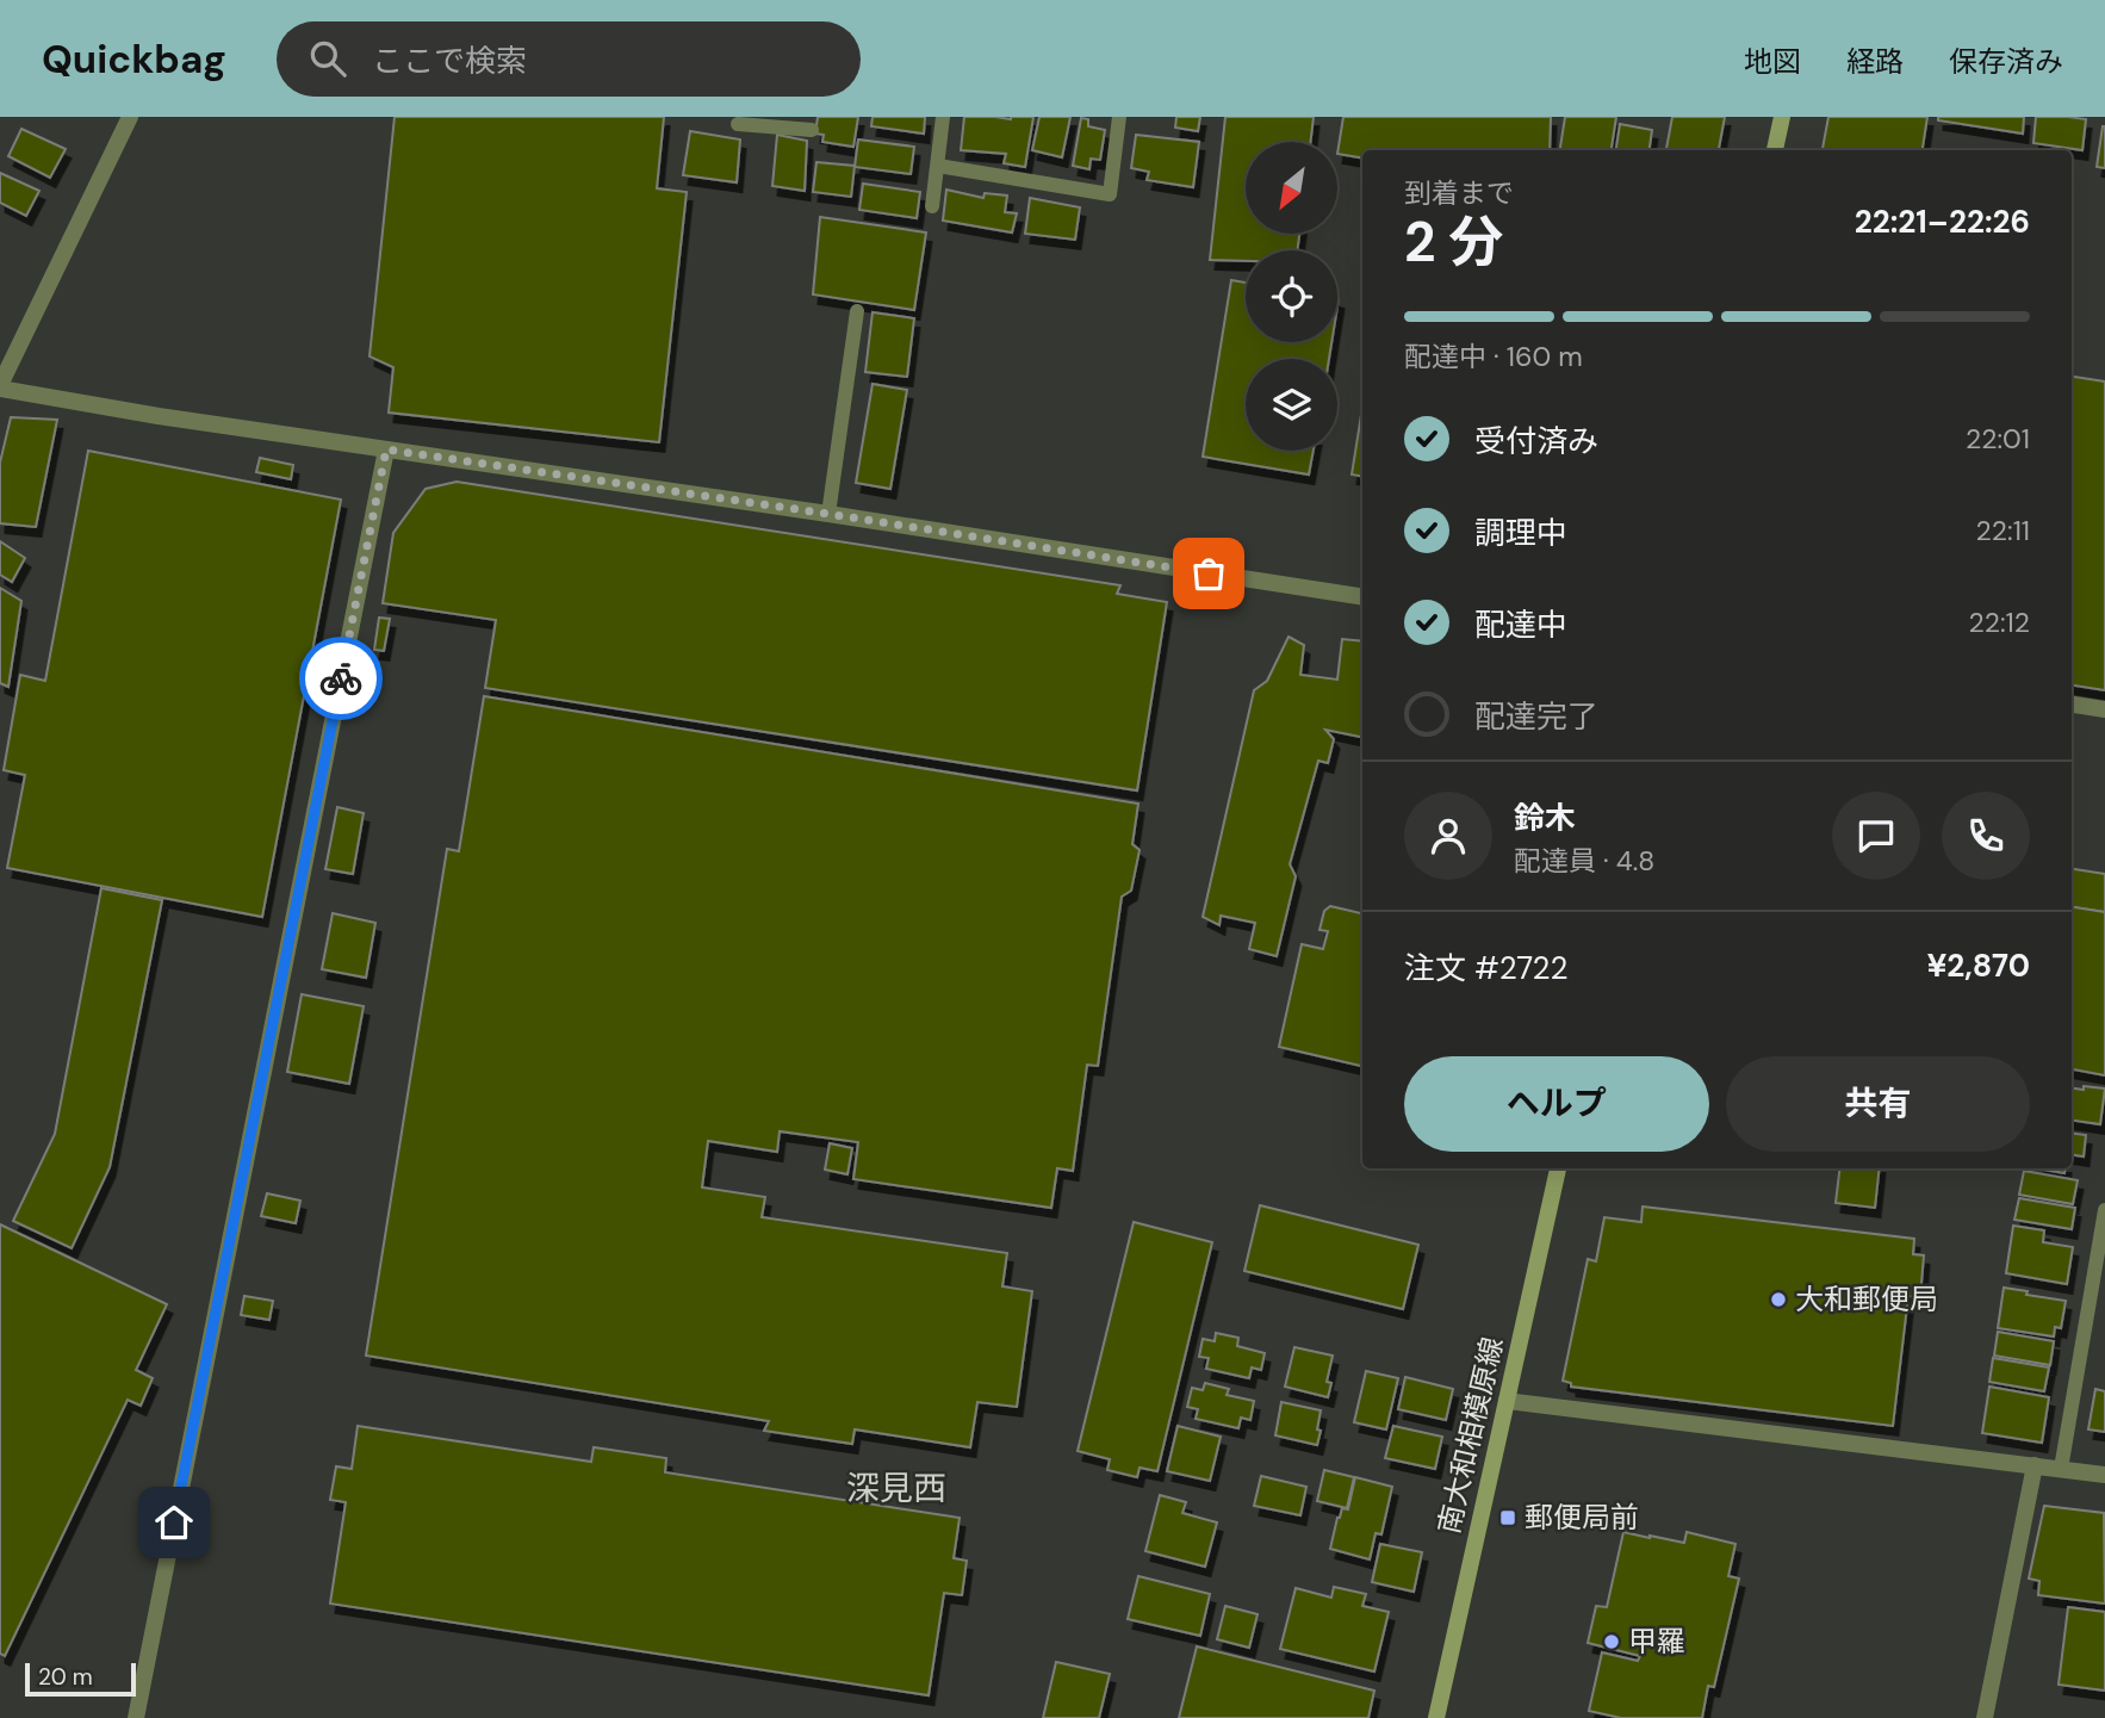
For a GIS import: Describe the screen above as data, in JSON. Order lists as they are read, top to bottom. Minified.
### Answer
{"streets":{"street":["南大和相模原線"]},"districts":["深見西"],"places":{"other":["大和郵便局","甲羅"],"transit":["郵便局前"]},"scale_bar":"20 m","north":"bottom left","page":{"header":"Quickbag","search":"ここで検索","nav":["地図","経路","保存済み"],"heading":["2 分","到着まで","22:21–22:26"],"panel":["鈴木","配達員 · 4.8","注文 #2722","¥2,870"],"bar":"配達中 · 160 m","list":[["受付済み","22:01"],["調理中","22:11"],["配達中","22:12"],"配達完了"],"buttons":["ヘルプ","共有"],"scale":"20 m"}}
